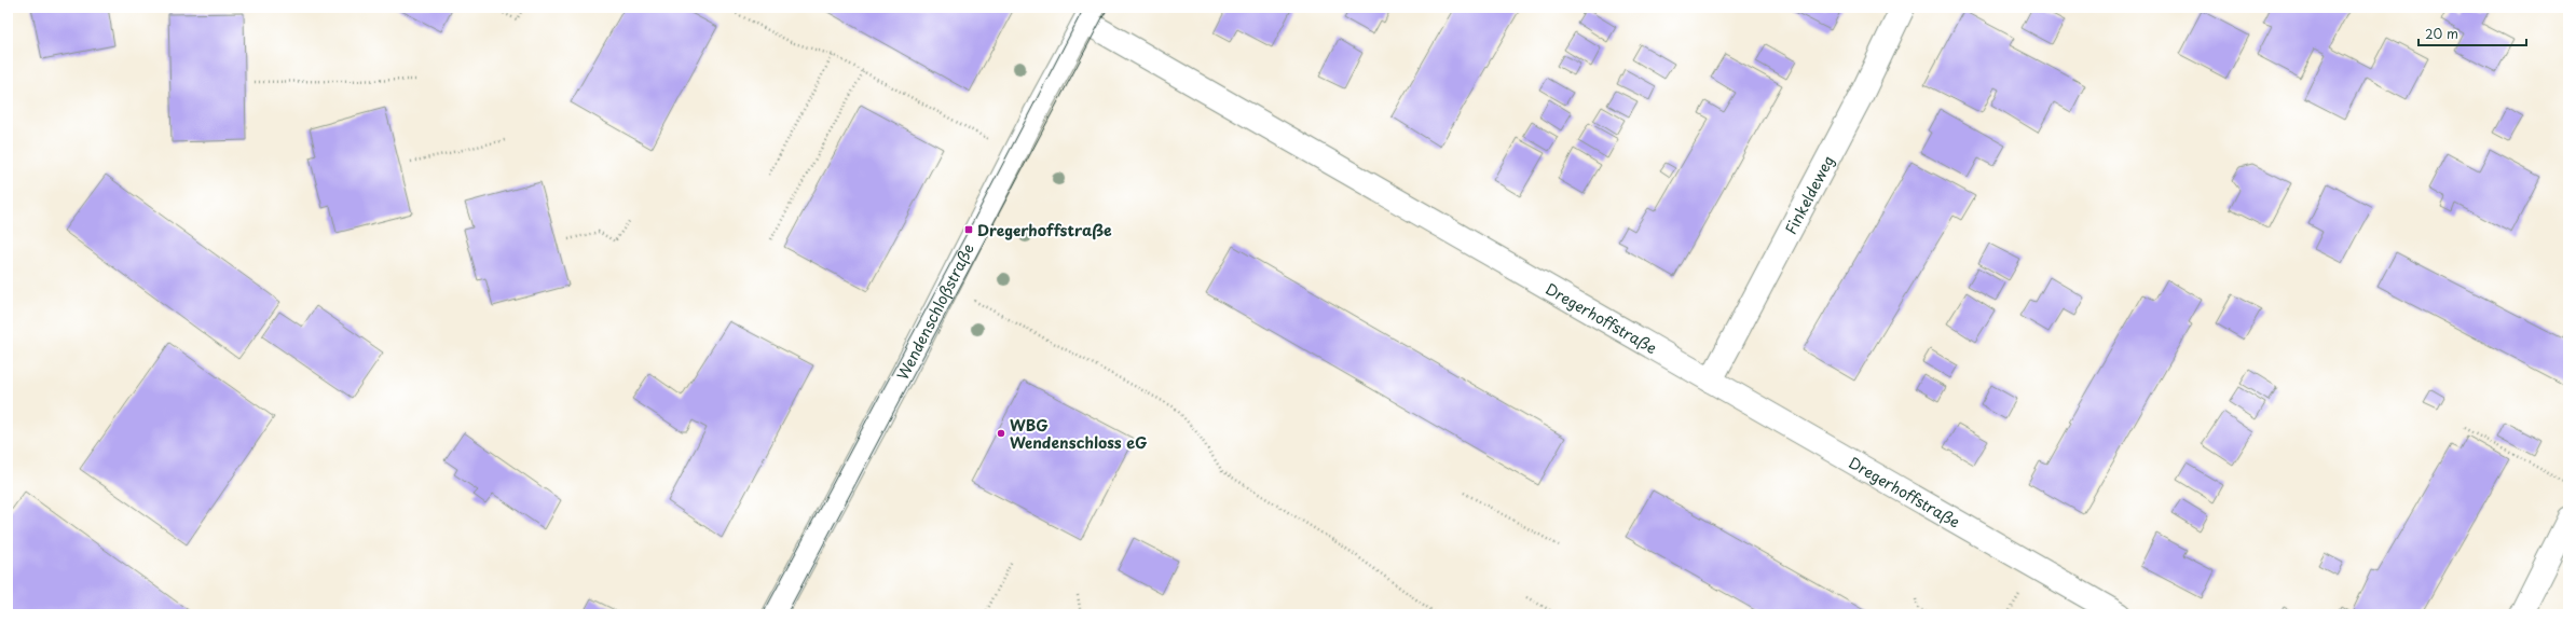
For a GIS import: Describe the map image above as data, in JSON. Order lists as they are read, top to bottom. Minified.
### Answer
{"streets":{"street":["Finkeldeweg","Wendenschloßstraße","Dregerhoffstraße"]},"crossings":[["Finkeldeweg","Dregerhoffstraße"],["Wendenschloßstraße","Dregerhoffstraße"]],"places":{"transit":["Dregerhoffstraße"],"other":["WBG Wendenschloss eG"]},"scale_bar":"20 m"}
